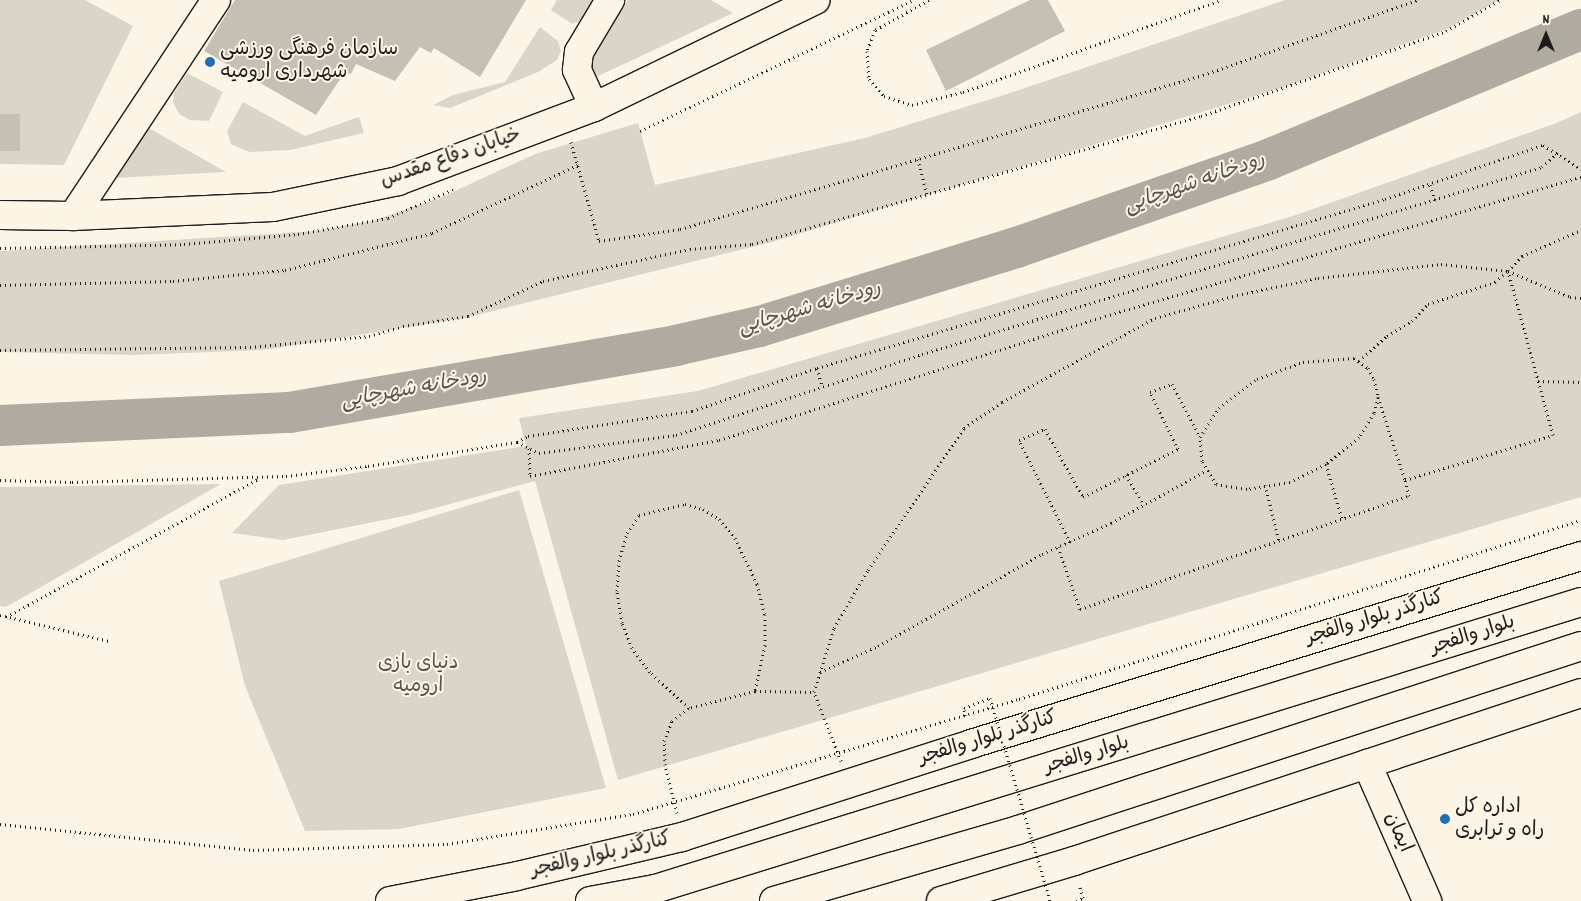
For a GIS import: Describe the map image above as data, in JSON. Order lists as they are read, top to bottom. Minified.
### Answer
{"streets":{"main road":["خیابان دفاع مقدس","کنارگذر بلوار والفجر","بلوار والفجر","ایمان"]},"water":["رودخانه شهرچایی"],"parks":["دنیای بازی ارومیه"],"places":["سازمان فرهنگی ورزشی شهرداری ارومیه","اداره کل راه و ترابری"],"north":"top"}
